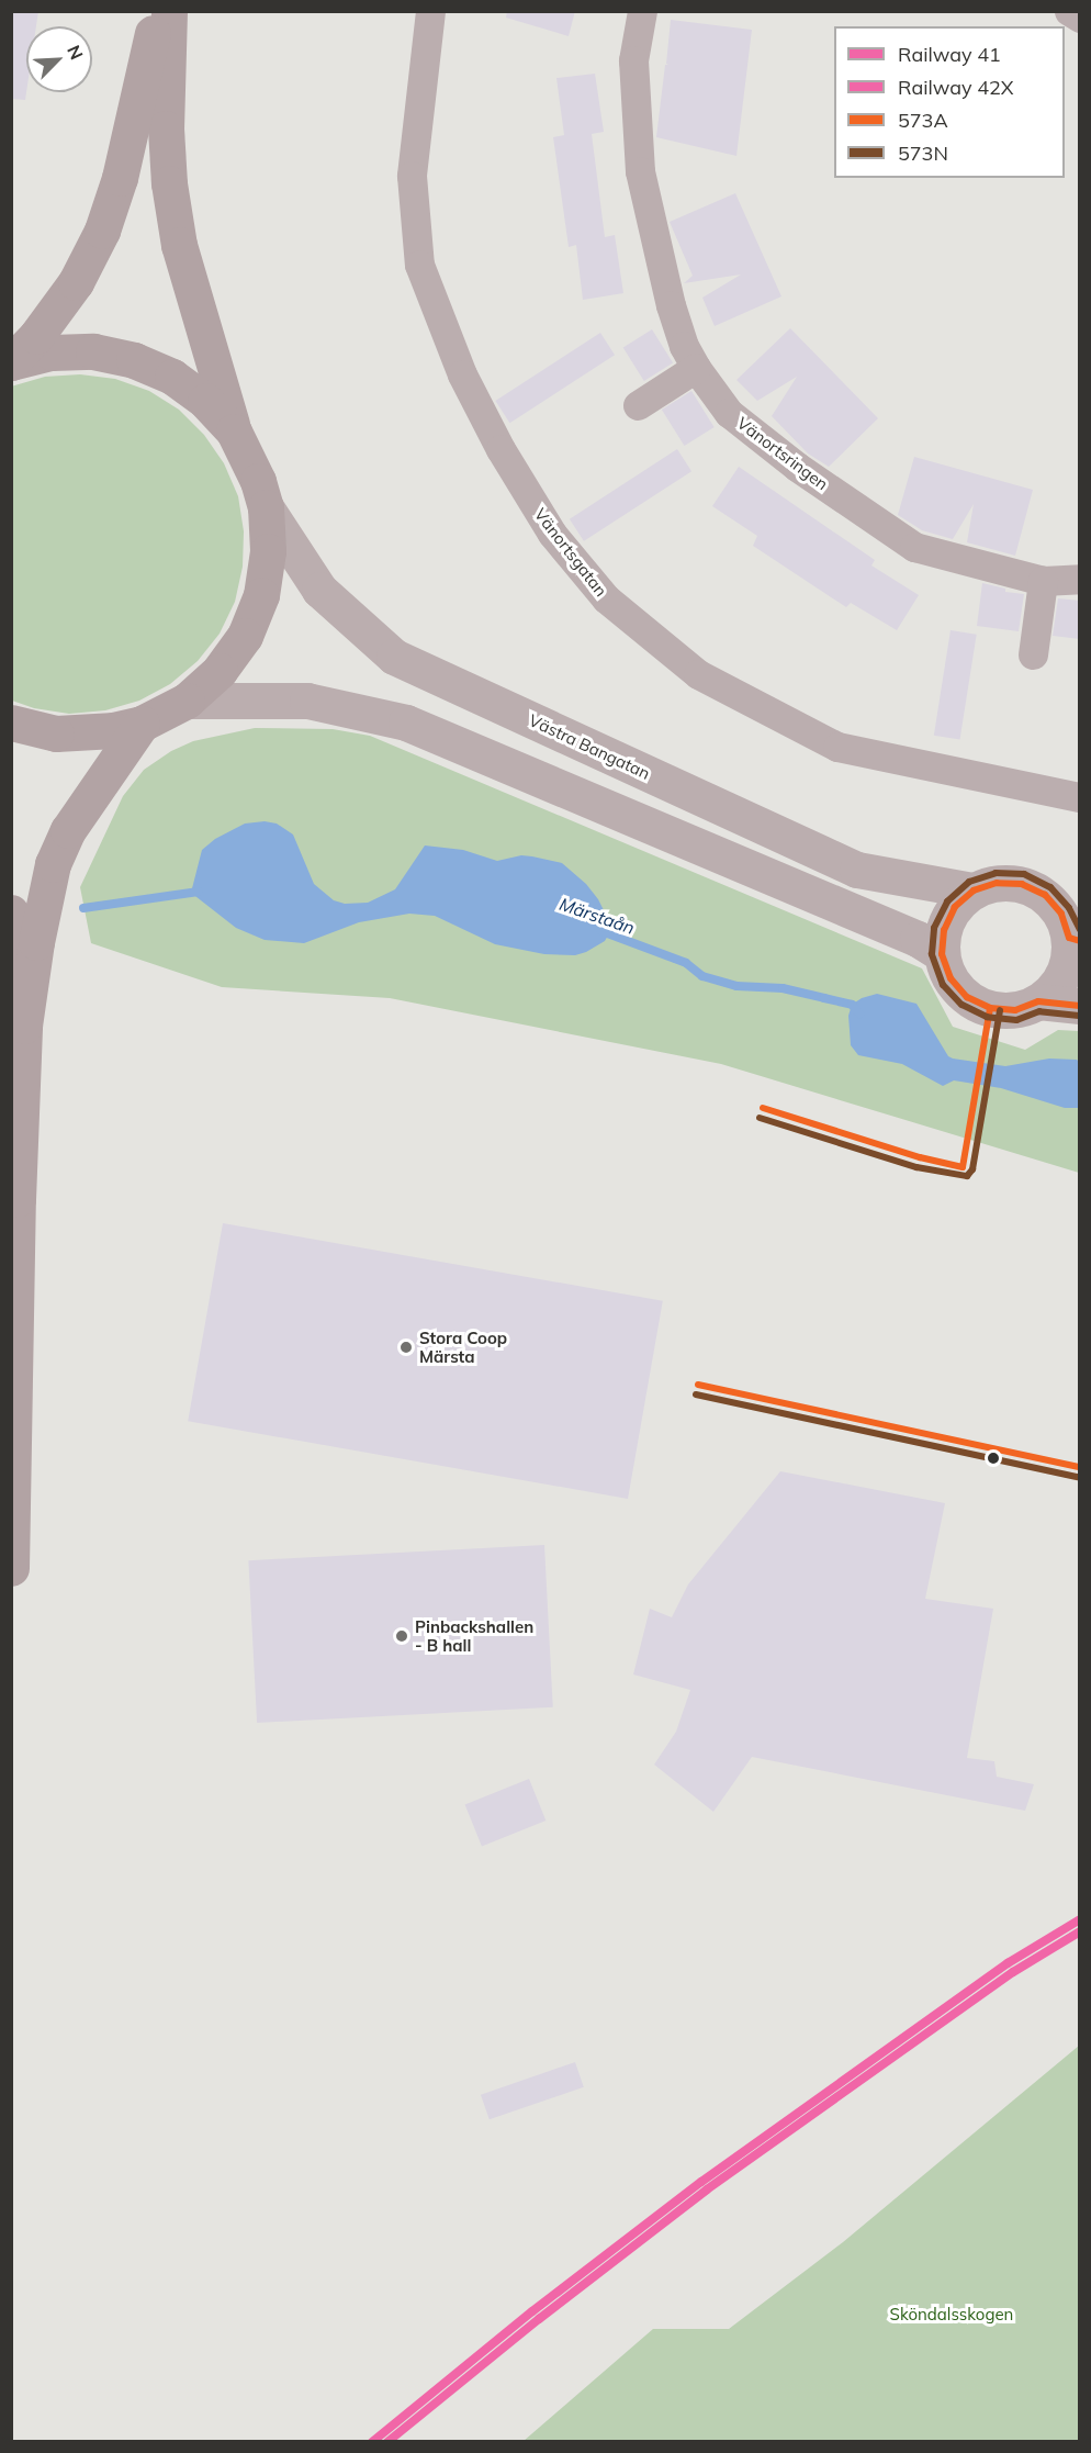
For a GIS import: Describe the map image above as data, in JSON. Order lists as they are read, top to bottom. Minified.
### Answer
{"streets":{"street":["Vänortsringen","Vänortsgatan","Västra Bangatan"]},"water":["Märstaån"],"parks":["Sköndalsskogen"],"places":["Stora Coop Märsta","Pinbackshallen - B hall"],"lines":["transit line 573N","transit line 573A","rail line 41","rail line 42X"],"legend":["Railway 41","Railway 42X","573A","573N"],"north":"top right"}
